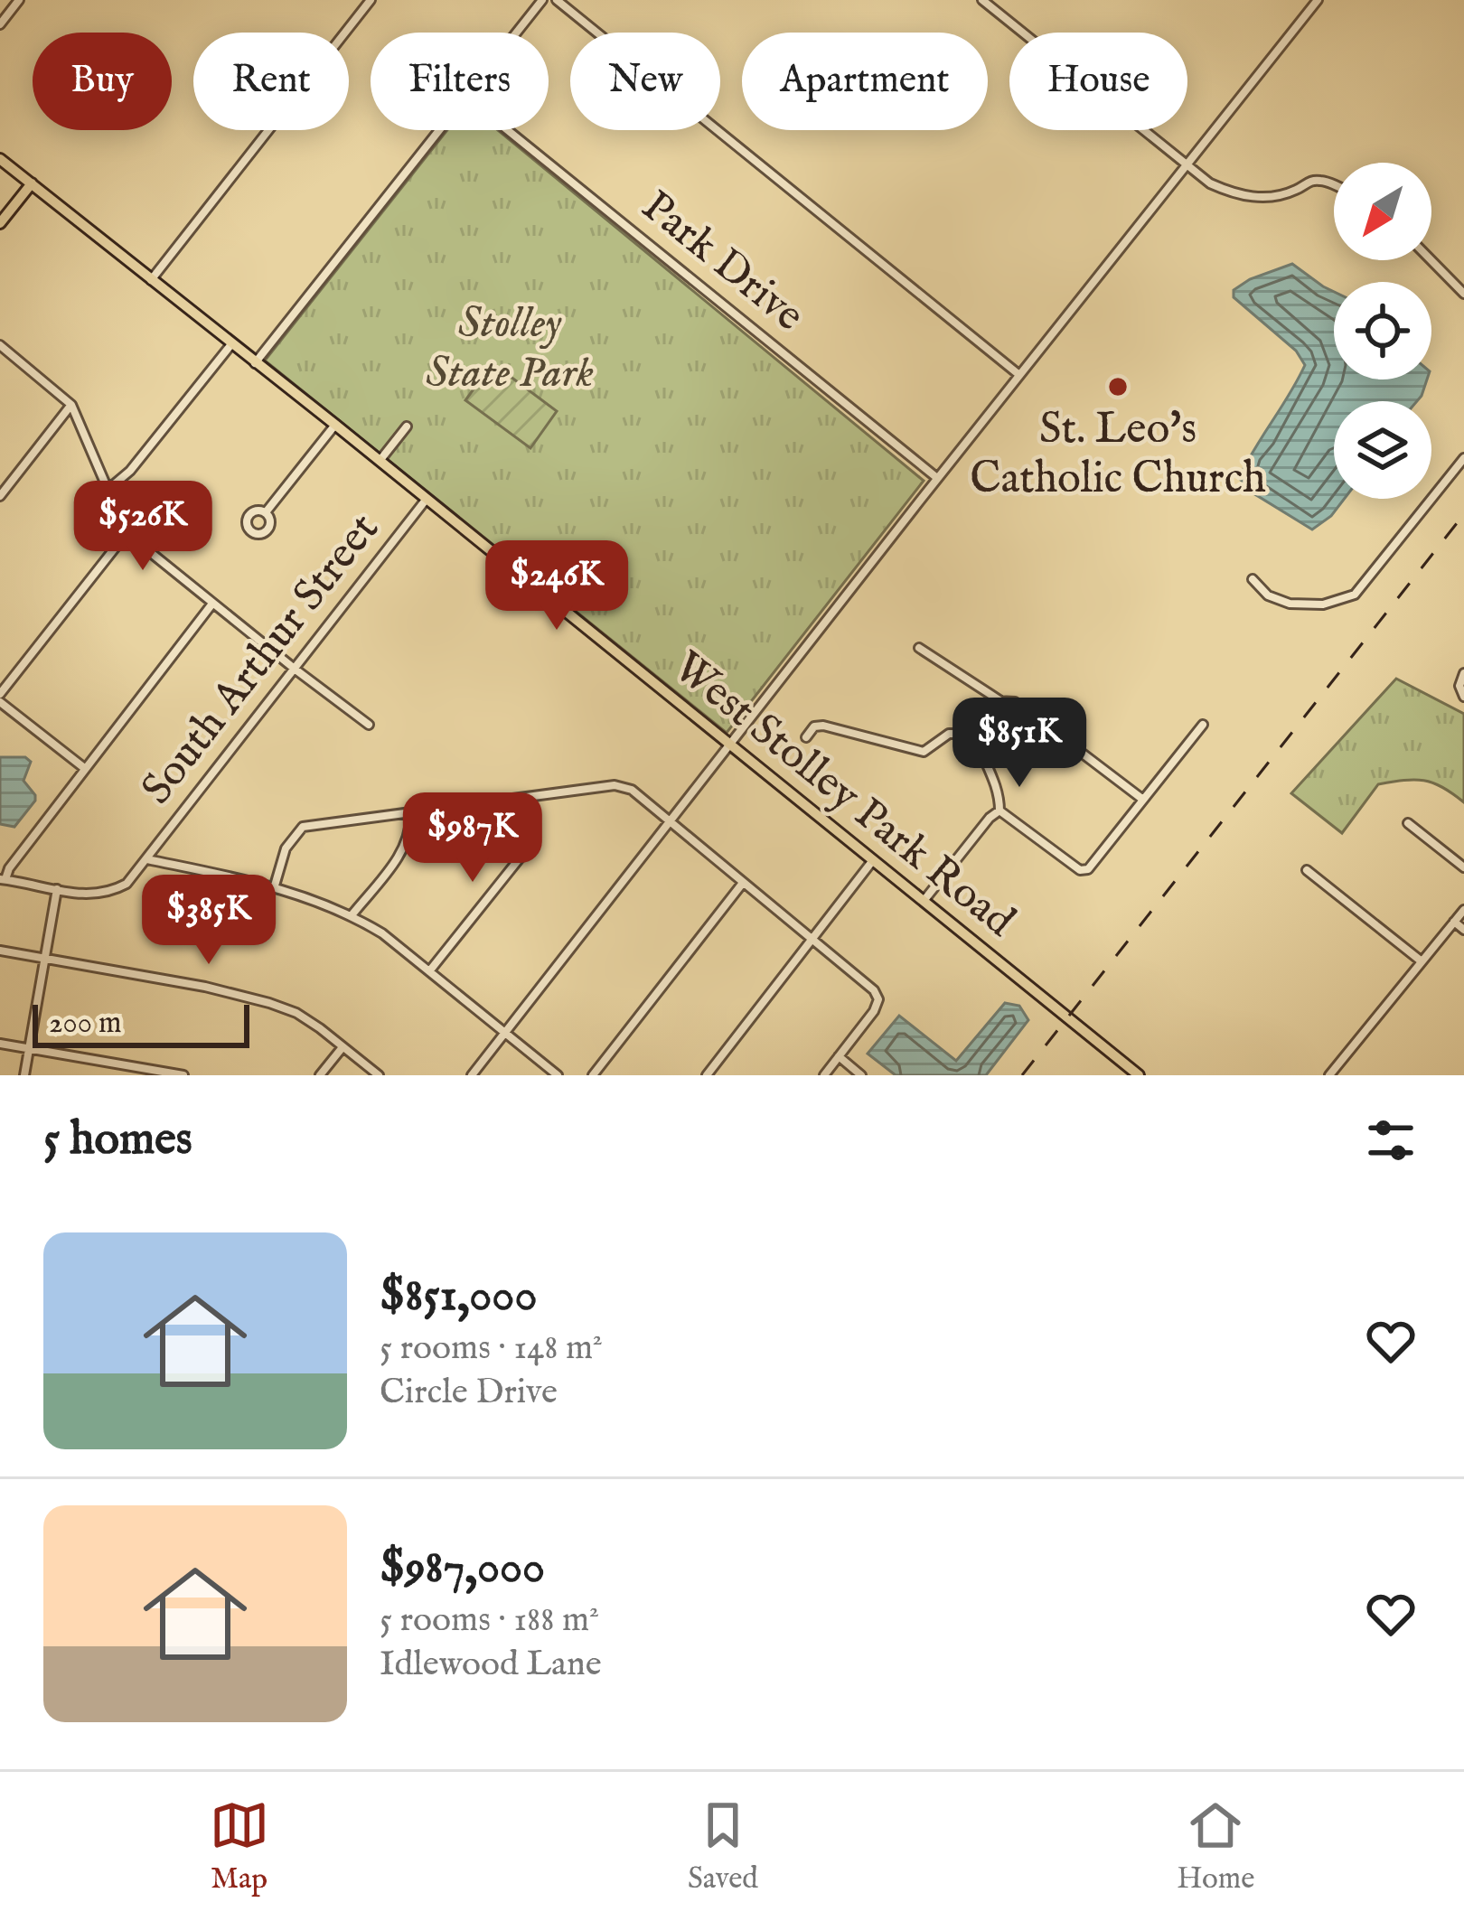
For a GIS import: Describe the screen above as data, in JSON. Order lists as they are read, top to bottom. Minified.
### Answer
{"streets":{"main road":["West Stolley Park Road"],"street":["Park Drive","South Arthur Street"]},"crossings":[["South Arthur Street","West Stolley Park Road"]],"parks":["Stolley State Park"],"places":["St. Leo's Catholic Church"],"scale_bar":"200 m","north":"bottom left","page":{"chip":["Buy","Rent","Filters","New","Apartment","House"],"price":["$526K","$246K","$851K","$987K","$385K"],"scale":"200 m","heading":"5 homes","list":[{"name":"$851,000","note":"5 rooms · 148 m² · Circle Drive"},{"name":"$987,000","note":"5 rooms · 188 m² · Idlewood Lane"}],"tabs":["Map","Saved","Home"]}}
